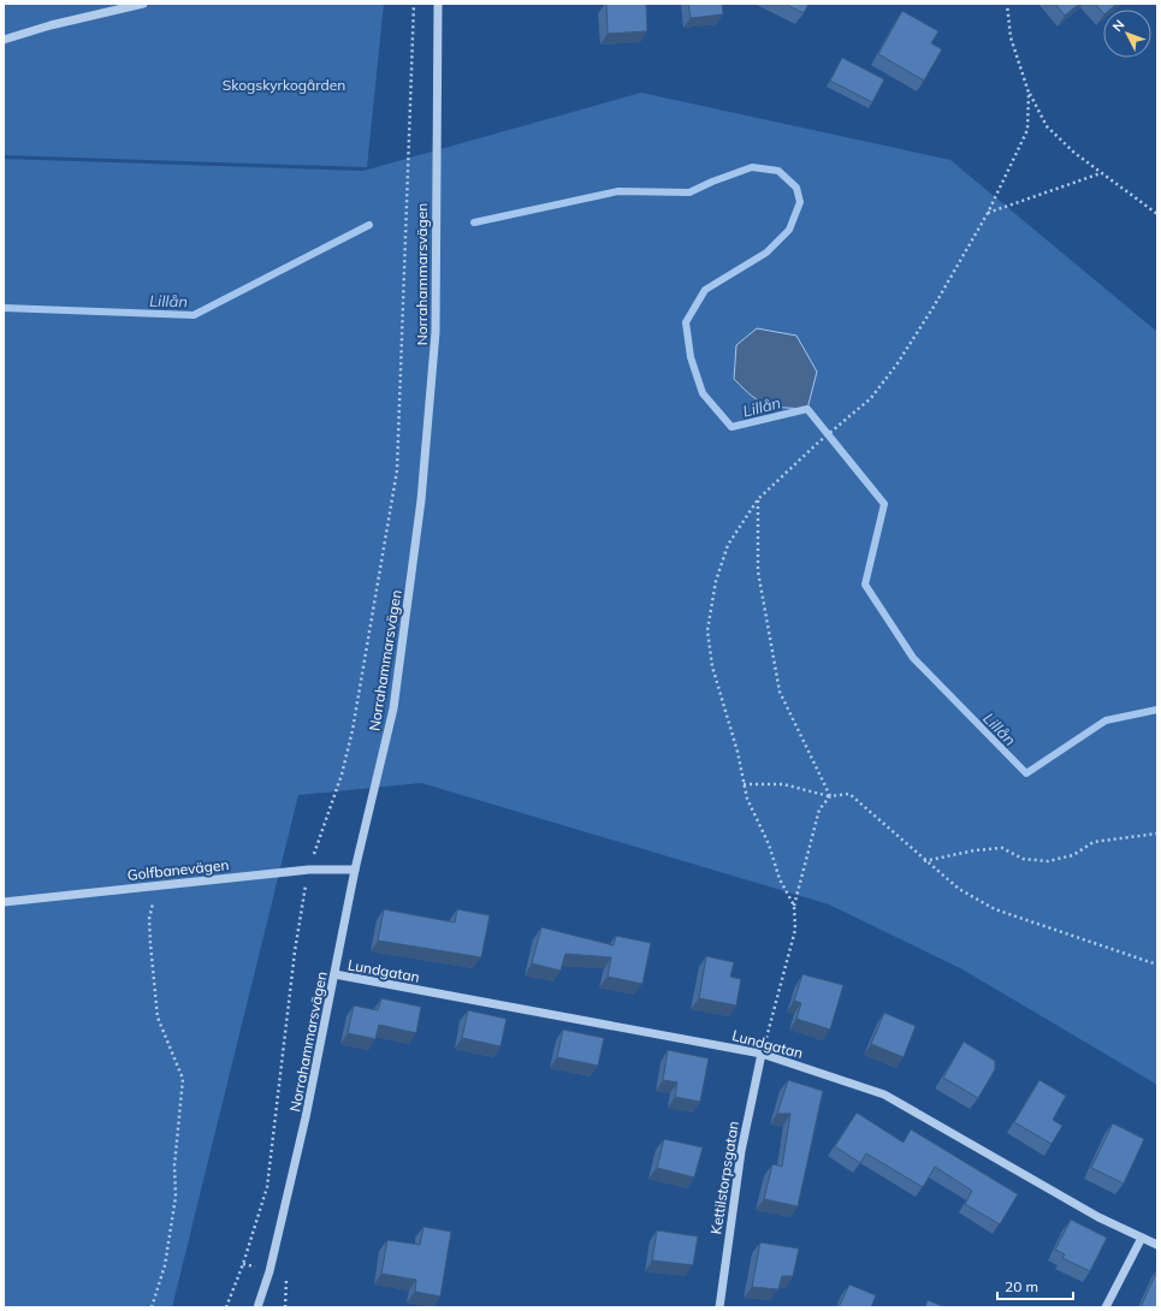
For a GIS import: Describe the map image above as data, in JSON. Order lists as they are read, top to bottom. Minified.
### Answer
{"streets":{"street":["Norrahammarsvägen","Golfbanevägen","Lundgatan","Kettilstorpsgatan"]},"crossings":[["Norrahammarsvägen","Golfbanevägen"],["Norrahammarsvägen","Lundgatan"],["Lundgatan","Kettilstorpsgatan"]],"water":["Lillån"],"parks":["Skogskyrkogården"],"scale_bar":"20 m","north":"top left"}
